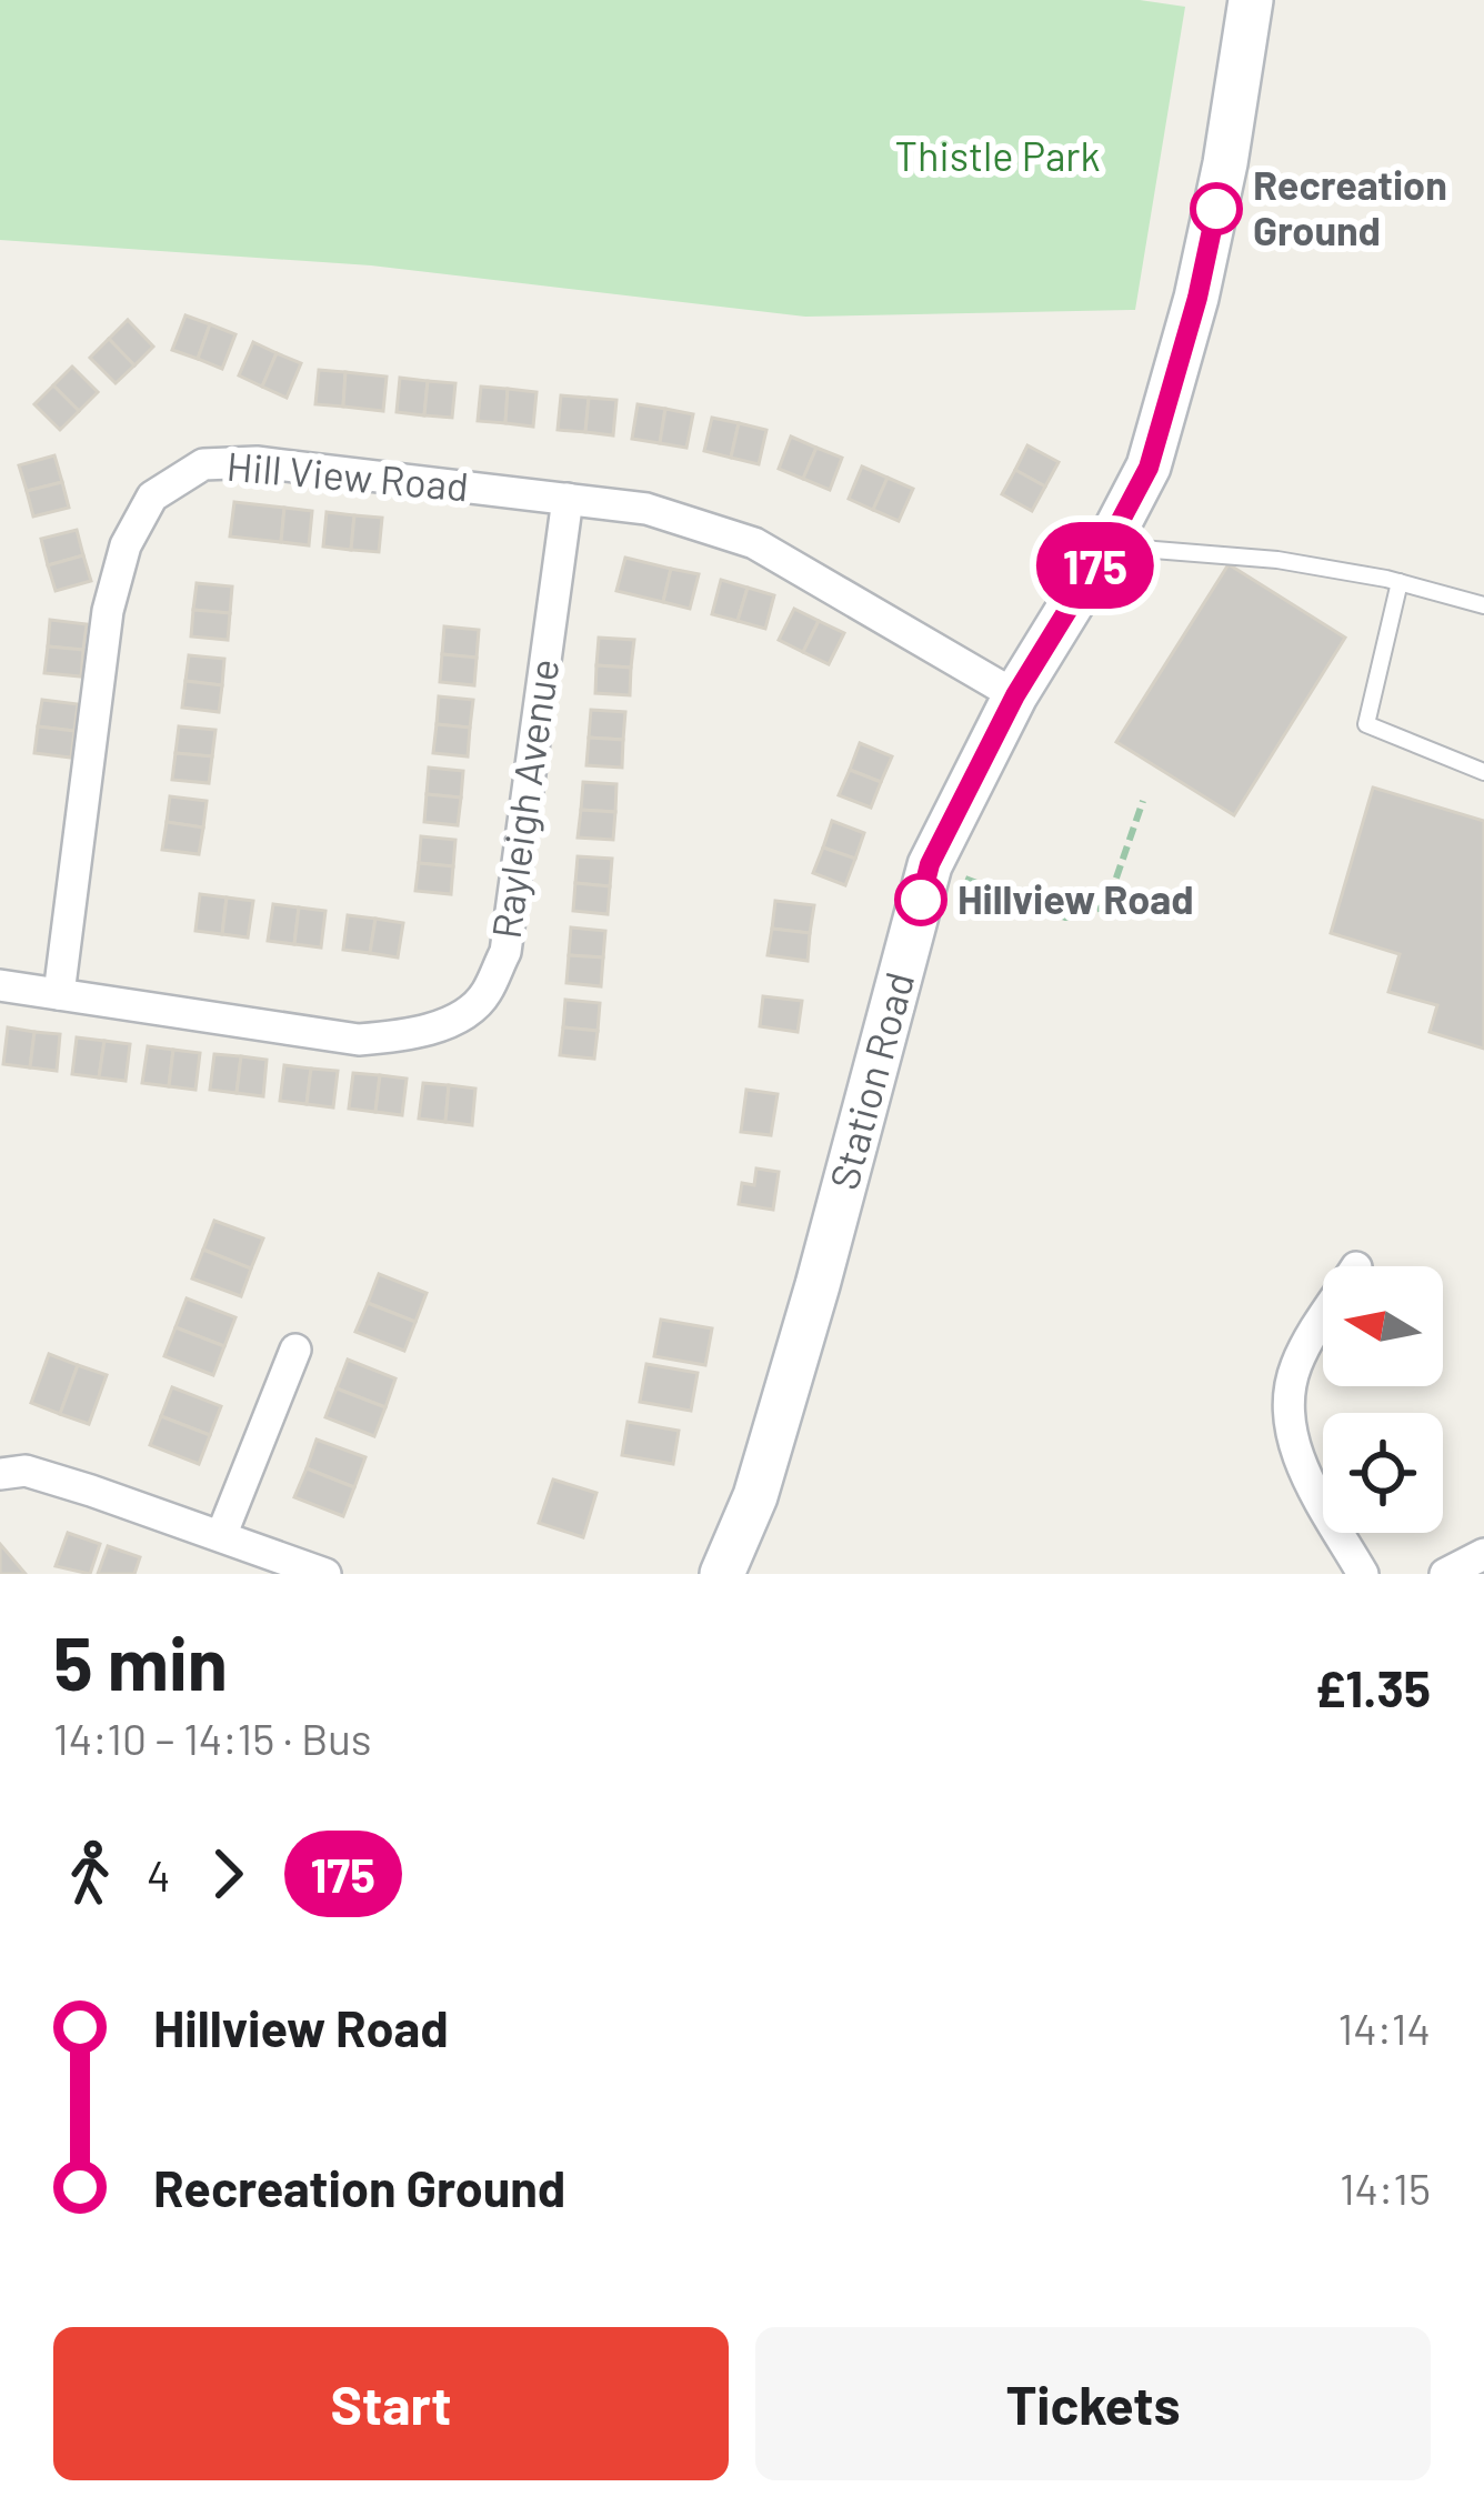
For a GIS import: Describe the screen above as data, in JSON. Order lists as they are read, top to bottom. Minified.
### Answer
{"streets":{"main road":["Station Road"],"street":["Hill View Road","Rayleigh Avenue"]},"crossings":[["Hill View Road","Rayleigh Avenue"],["Hill View Road","Station Road"]],"parks":["Thistle Park"],"places":["Recreation Ground","Hillview Road"],"lines":["bus line 175"],"north":"left","page":{"on_map":"175","heading":["5 min","14:10 – 14:15 · Bus","£1.35"],"legs":["4","175"],"list":[{"name":"Hillview Road","value":"14:14"},{"name":"Recreation Ground","value":"14:15"}],"buttons":["Start","Tickets"]}}
